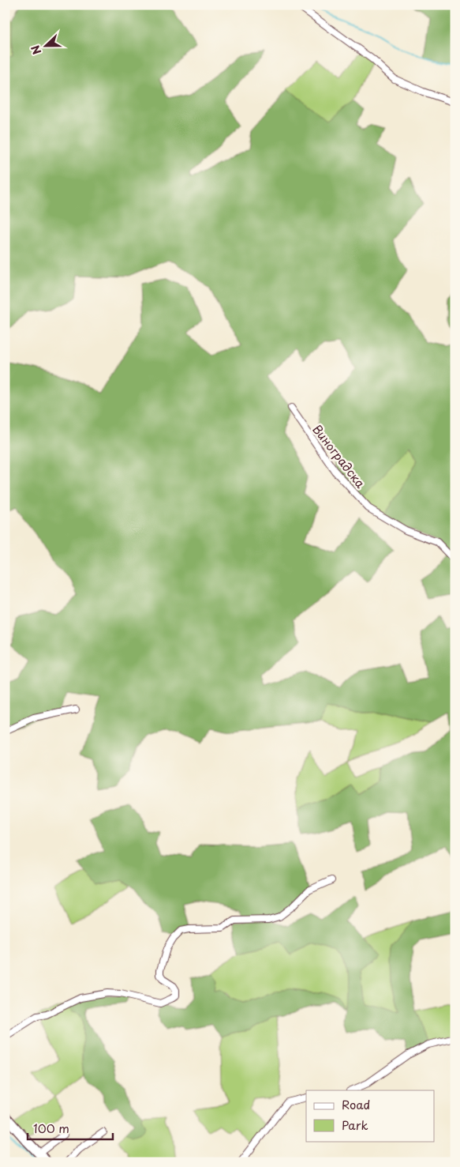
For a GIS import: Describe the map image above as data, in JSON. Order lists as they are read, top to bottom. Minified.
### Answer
{"streets":{"street":["Виноградска"]},"legend":["Road","Park"],"scale_bar":"100 m","north":"left"}
